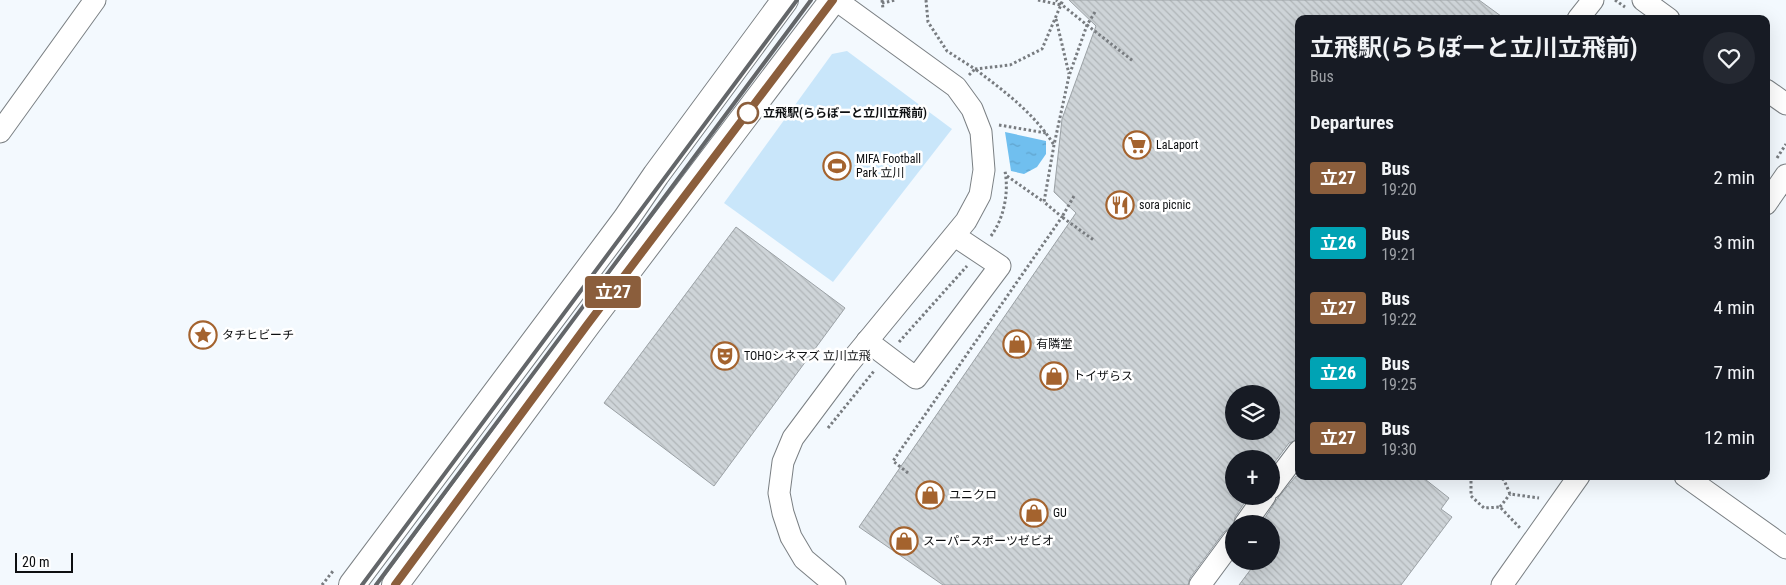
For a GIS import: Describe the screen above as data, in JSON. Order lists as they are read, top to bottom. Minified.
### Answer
{"places":{"other":["立飛駅(ららぽーと立川立飛前)"],"supermarket":["LaLaport"],"sports":["MIFA Football Park 立川"],"restaurant":["sora picnic"],"place":["タチヒビーチ"],"shop":["有隣堂","トイザらス","ユニクロ","GU","スーパースポーツゼビオ"],"theatre":["TOHOシネマズ 立川立飛"]},"lines":["bus line 立27"],"scale_bar":"20 m","page":{"on_map":"立27","heading":[["立飛駅(ららぽーと立川立飛前)","Bus"],"Departures"],"list":[{"mark":"立27","name":"Bus","note":"19:20","value":"2 min"},{"mark":"立26","name":"Bus","note":"19:21","value":"3 min"},{"mark":"立27","name":"Bus","note":"19:22","value":"4 min"},{"mark":"立26","name":"Bus","note":"19:25","value":"7 min"},{"mark":"立27","name":"Bus","note":"19:30","value":"12 min"}],"map_buttons":["+","−"],"scale":"20 m"}}
